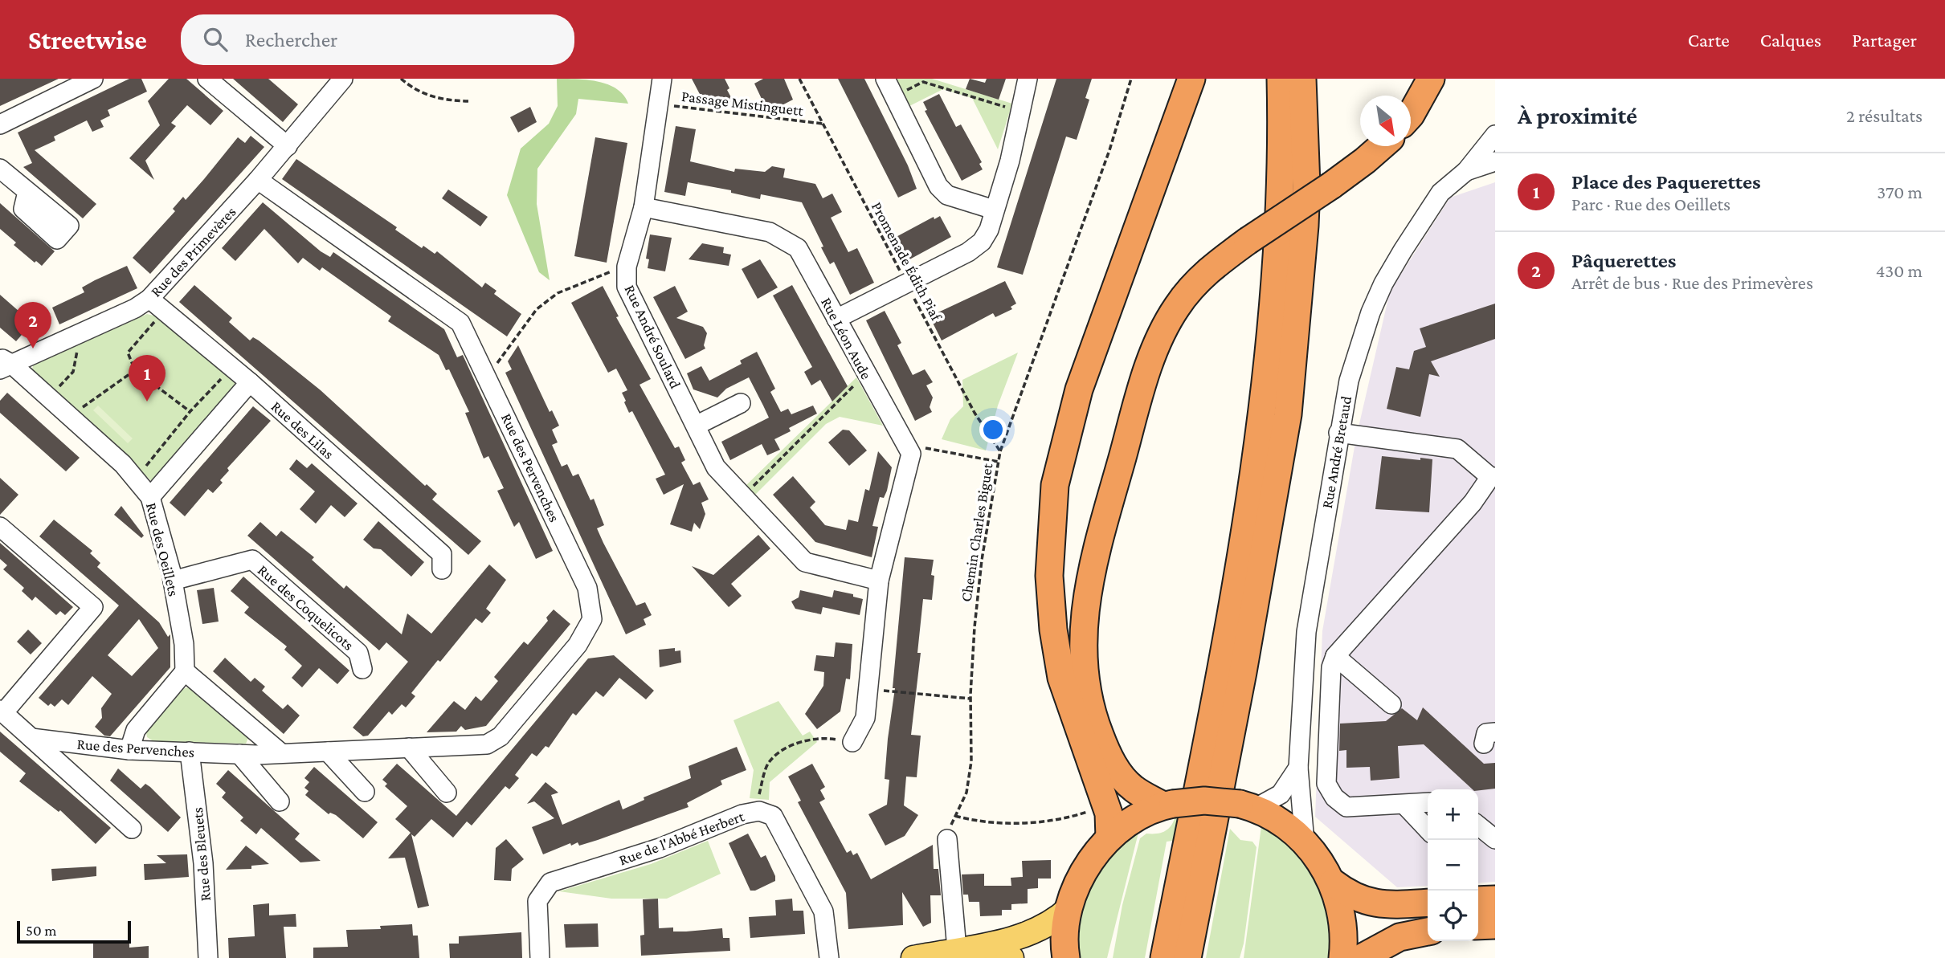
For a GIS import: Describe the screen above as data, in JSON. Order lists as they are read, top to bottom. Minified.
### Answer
{"streets":{"street":["Rue des Primevères","Rue André Soulard","Rue Léon Aude","Rue des Lilas","Rue André Bretaud","Rue des Pervenches","Rue des Oeillets","Rue des Coquelicots","Rue de l'Abbé Herbert","Rue des Bleuets"],"path":["Passage Mistinguett","Promenade Édith Piaf","Chemin Charles Biguet"]},"crossings":[["Passage Mistinguett","Promenade Édith Piaf"],["Passage Mistinguett","Rue André Soulard"],["Rue des Primevères","Rue des Lilas"],["Rue des Primevères","Rue des Pervenches"],["Rue des Primevères","Rue des Oeillets"],["Promenade Édith Piaf","Chemin Charles Biguet"],["Rue André Soulard","Rue Léon Aude"],["Rue des Pervenches","Rue des Bleuets"],["Rue des Oeillets","Rue des Coquelicots"]],"scale_bar":"50 m","north":"bottom right","page":{"header":"Streetwise","search":"Rechercher","nav":["Carte","Calques","Partager"],"heading":["À proximité","2 résultats"],"list":[{"mark":"1","name":"Place des Paquerettes","note":"Parc · Rue des Oeillets","value":"370 m"},{"mark":"2","name":"Pâquerettes","note":"Arrêt de bus · Rue des Primevères","value":"430 m"}],"pins":["2","1"],"map_buttons":["+","−"],"scale":"50 m"}}
